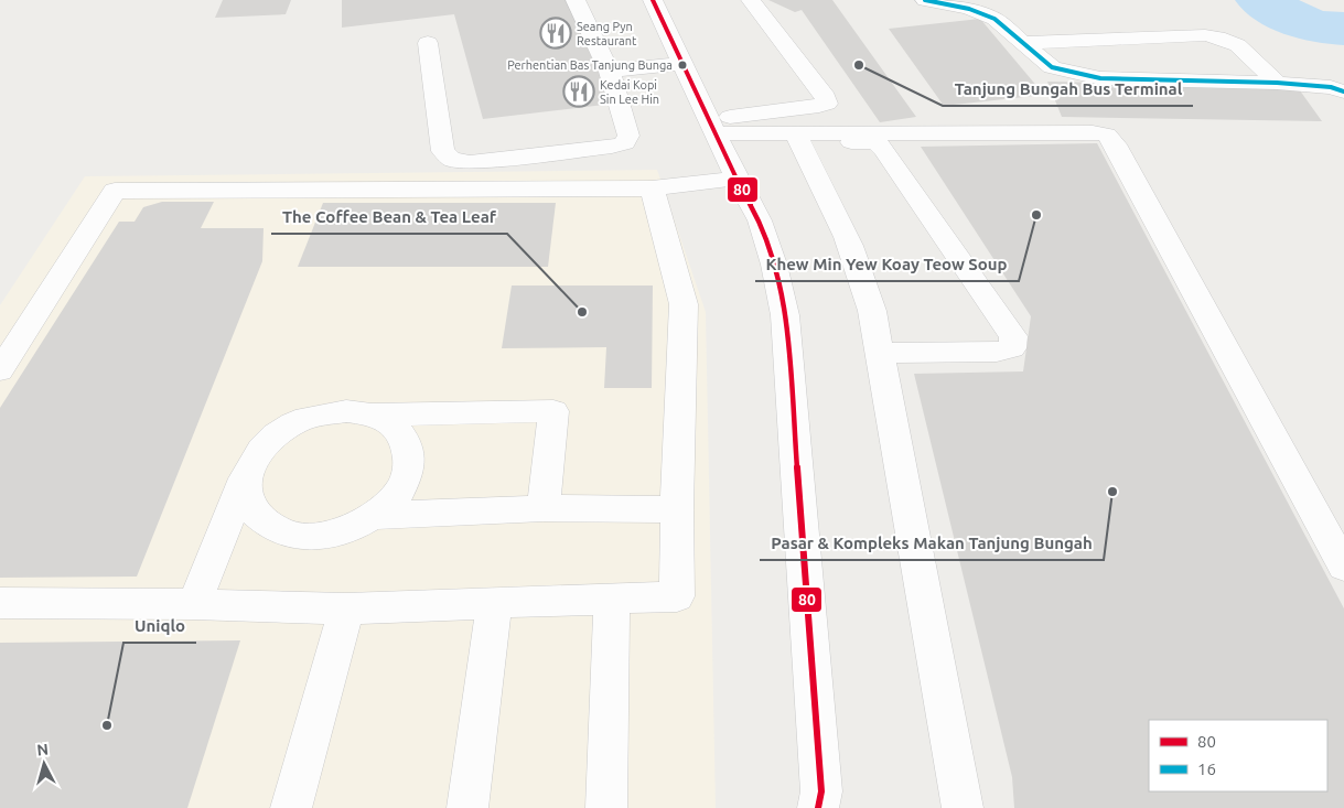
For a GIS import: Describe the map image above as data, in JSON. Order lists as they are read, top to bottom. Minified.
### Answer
{"places":{"restaurant":["Seang Pyn Restaurant","Kedai Kopi Sin Lee Hin"],"other":["Perhentian Bas Tanjung Bunga","Tanjung Bungah Bus Terminal","Khew Min Yew Koay Teow Soup","The Coffee Bean & Tea Leaf","Pasar & Kompleks Makan Tanjung Bungah","Uniqlo"]},"lines":["transit line 80","transit line 16"],"legend":["80","16"],"north":"top"}
